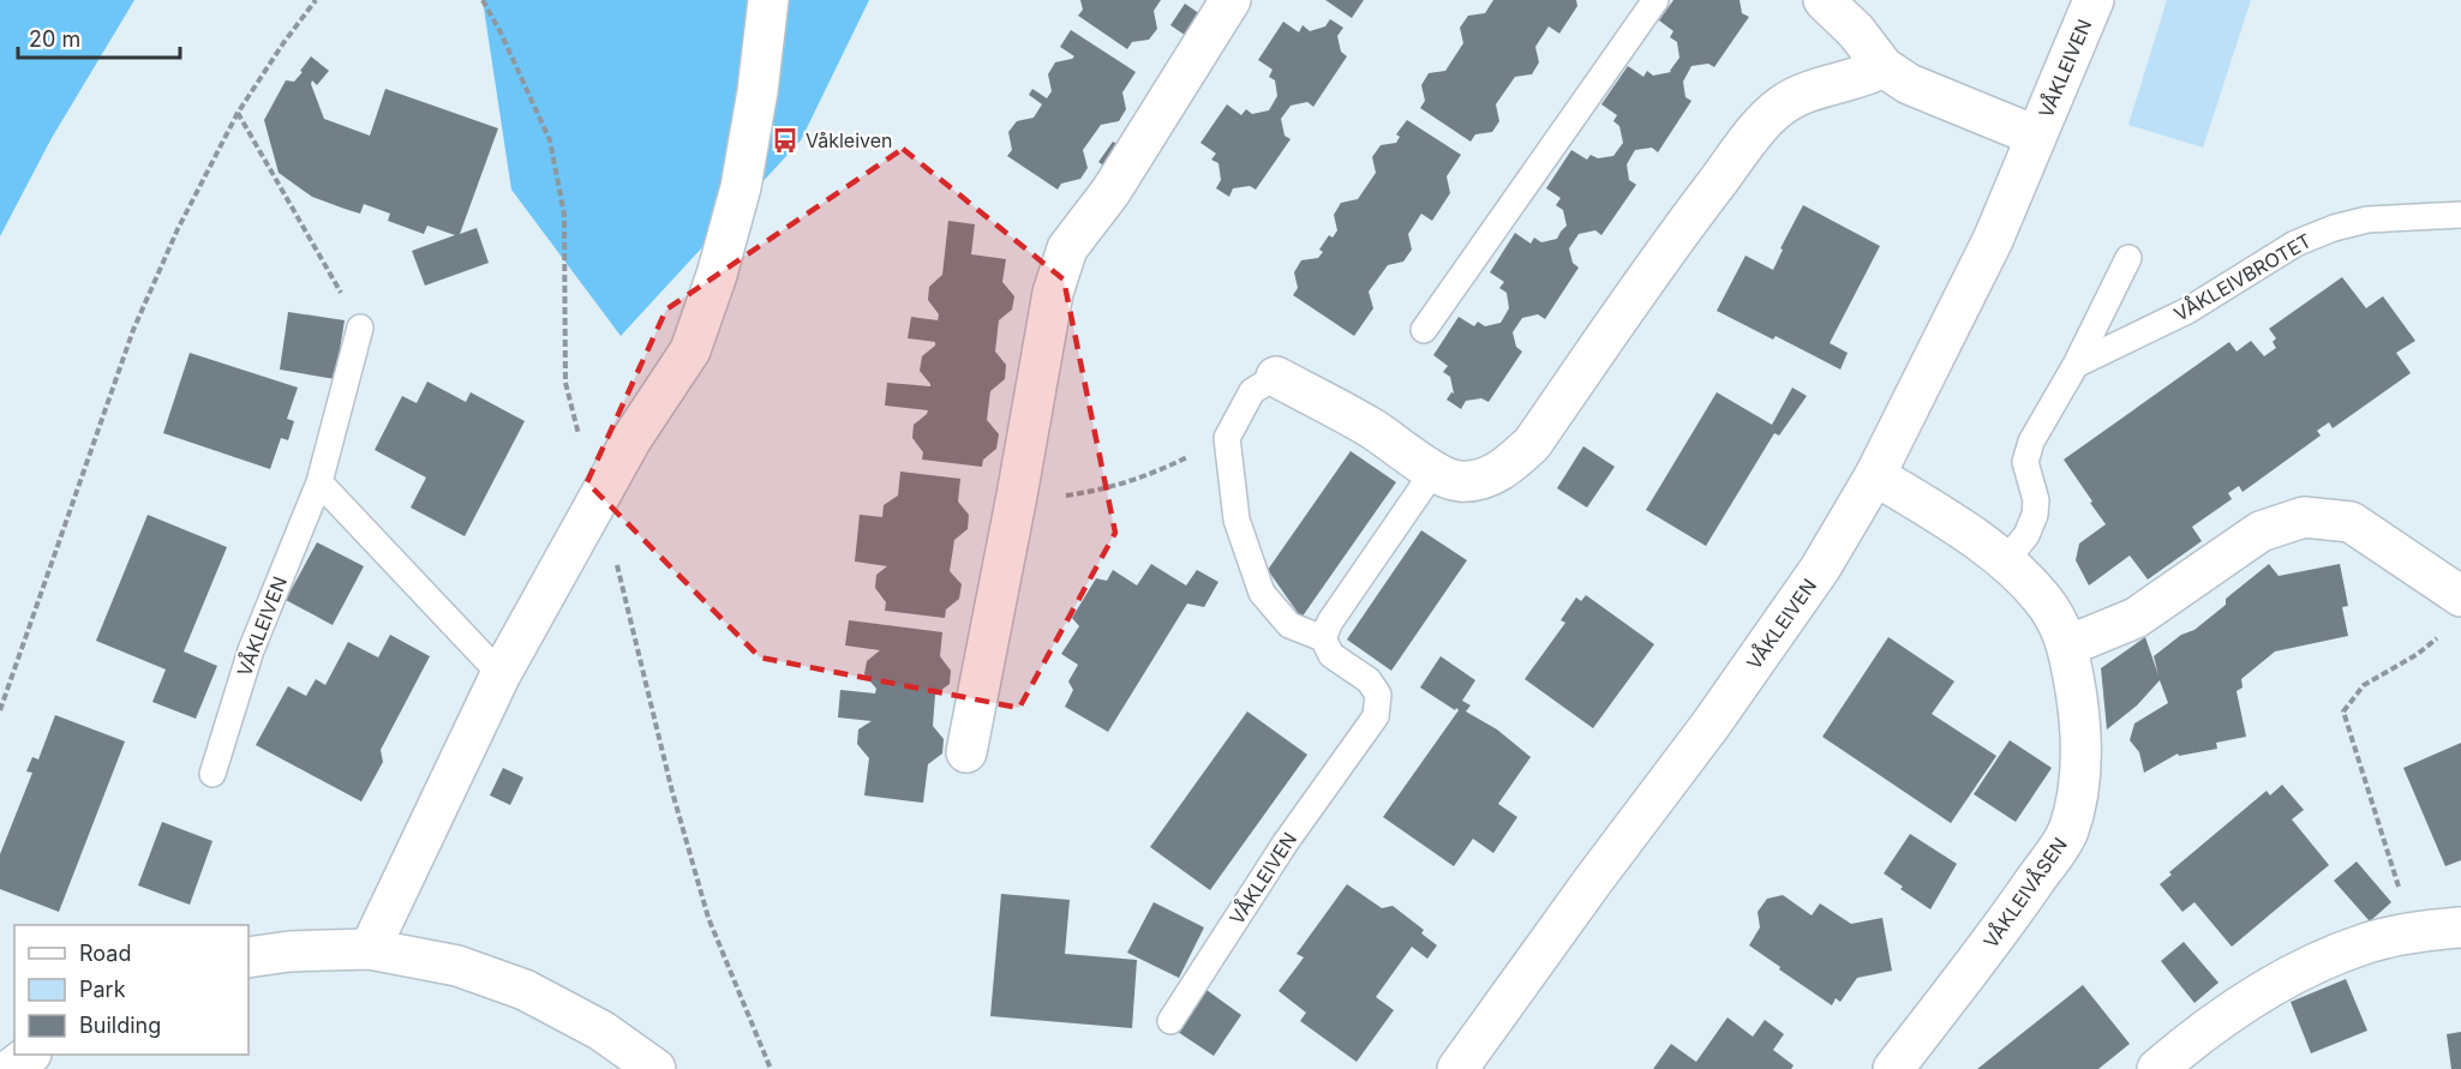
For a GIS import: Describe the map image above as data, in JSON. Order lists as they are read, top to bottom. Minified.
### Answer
{"streets":{"street":["VÅKLEIVEN","VÅKLEIVÅSEN"],"lane":["VÅKLEIVBROTET"]},"crossings":[["VÅKLEIVEN","VÅKLEIVÅSEN"]],"places":{"bus stop":["Våkleiven"]},"legend":["Road","Park","Building"],"scale_bar":"20 m"}
